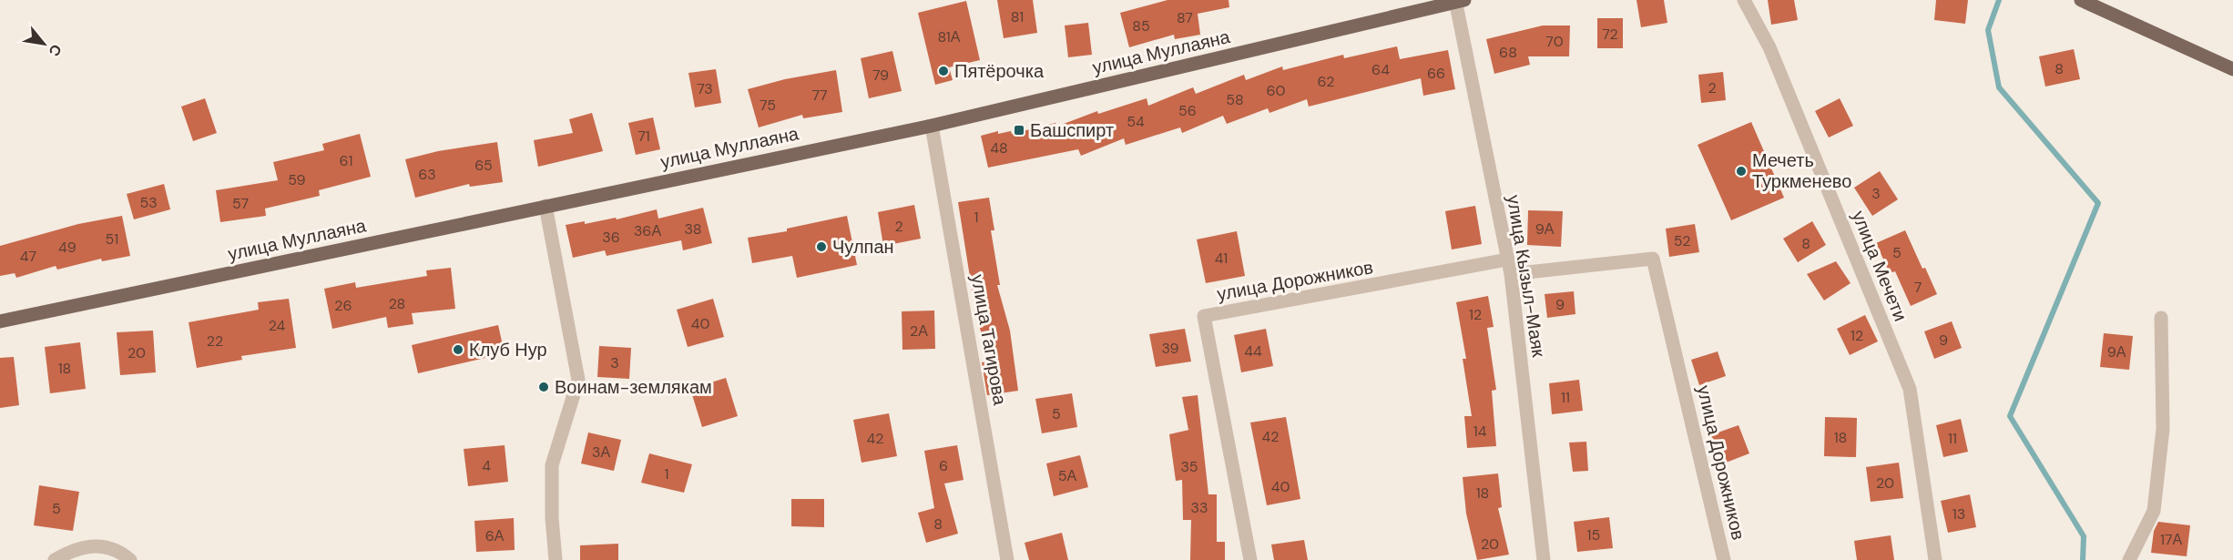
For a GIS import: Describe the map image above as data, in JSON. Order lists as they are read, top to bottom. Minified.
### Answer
{"streets":{"main road":["улица Муллаяна"],"street":["улица Мечети","улица Кызыл-Маяк","улица Дорожников","улица Тагирова"]},"crossings":[["улица Муллаяна","улица Кызыл-Маяк"],["улица Муллаяна","улица Тагирова"],["улица Кызыл-Маяк","улица Дорожников"]],"places":{"other":["Пятёрочка","Мечеть Туркменево","Чулпан","Клуб Нур","Воинам-землякам"],"transit":["Башспирт"]},"house_numbers":["81","87","85","72","81А","70","68","8","64","66","79","62","2","73","60","77","58","75","56","54","71","48","61","65","63","59","3","53","57","1","2","38","9А","36А","36","51","52","8","49","5","47","41","7","28","9","26","12","40","24","2А","12","9","22","39","44","9А","20","3","18","11","5","14","42","18","42","11","3А","4","6","35","1","5А","20","40","18","33","5","13","8","15","6А","17А","20"],"north":"bottom right"}
